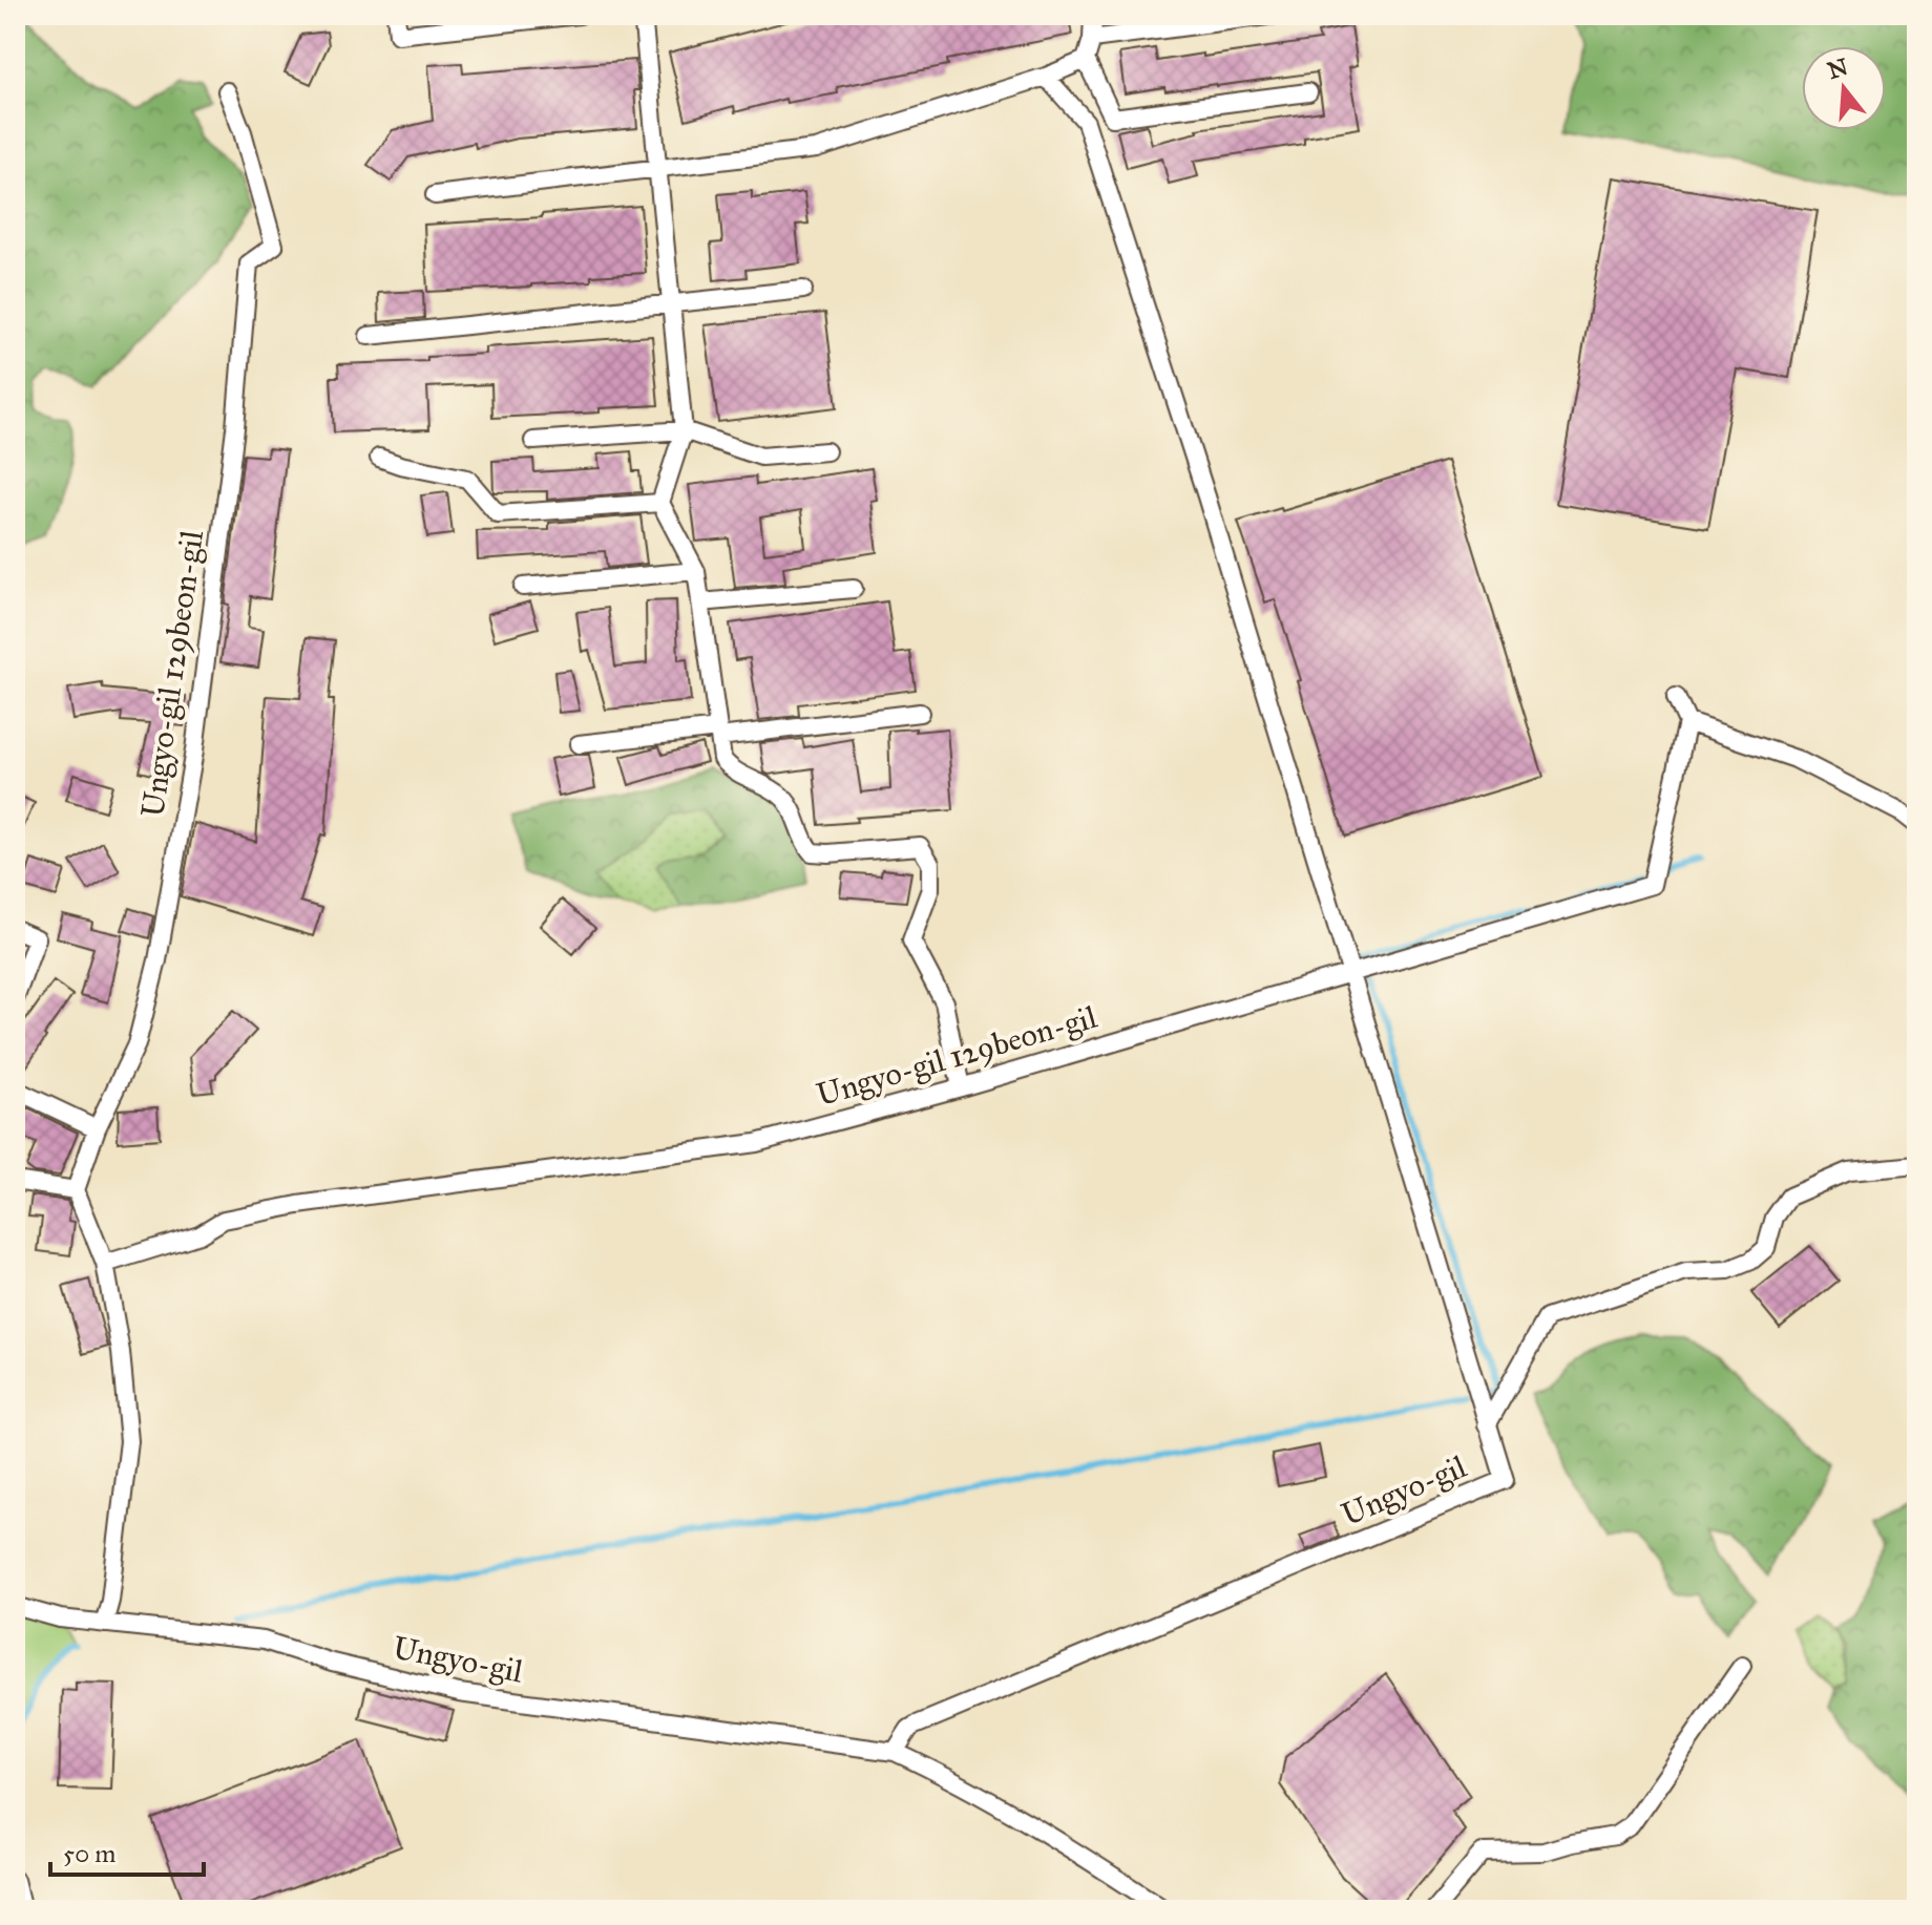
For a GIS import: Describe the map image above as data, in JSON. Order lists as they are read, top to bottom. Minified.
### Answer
{"streets":{"street":["Ungyo-gil 129beon-gil","Ungyo-gil"]},"crossings":[["Ungyo-gil 129beon-gil","Ungyo-gil"]],"scale_bar":"50 m","north":"top"}
